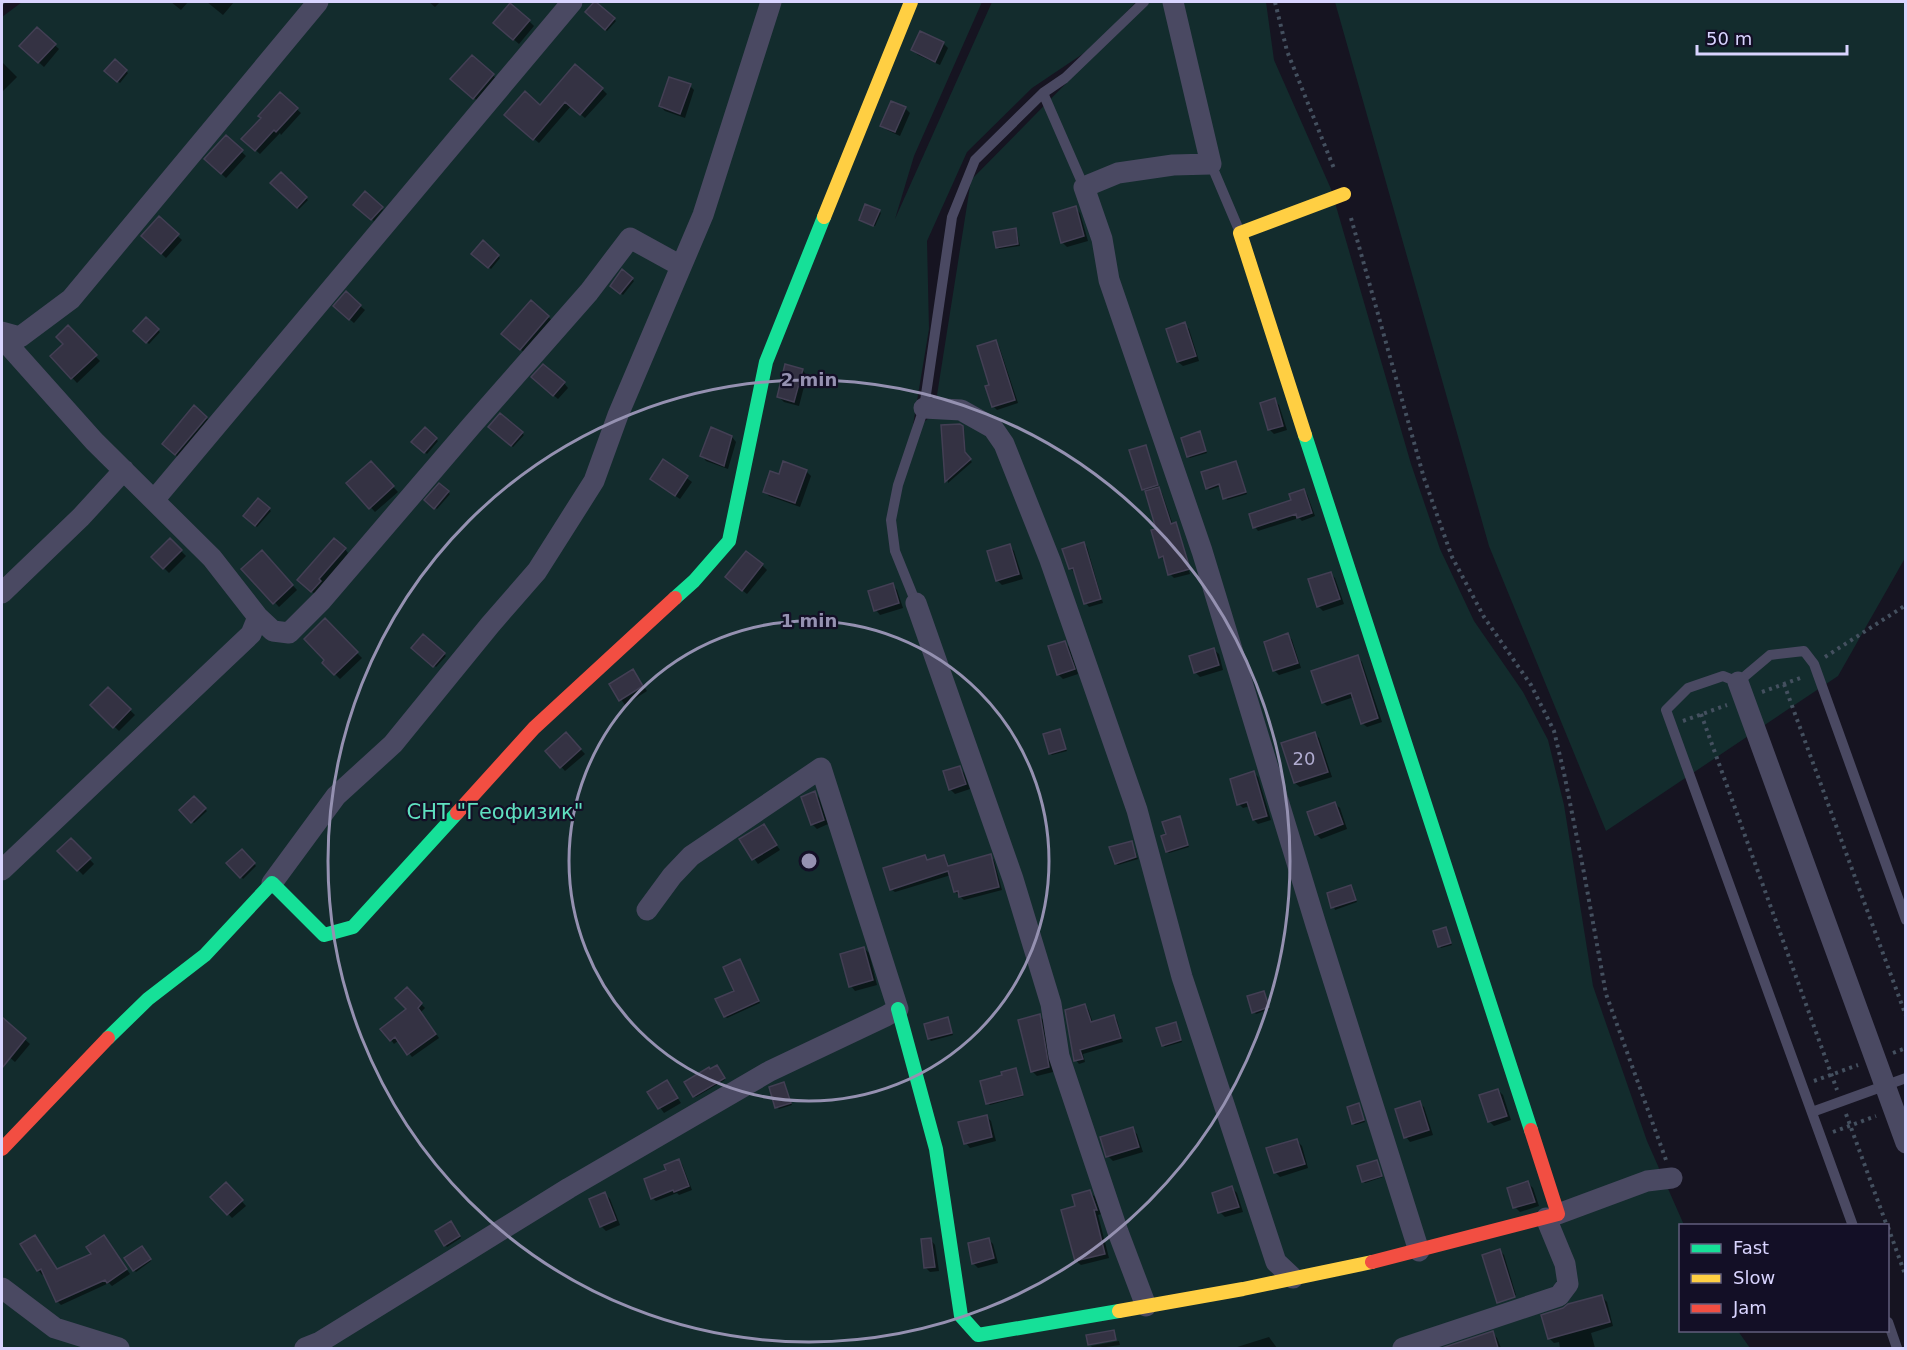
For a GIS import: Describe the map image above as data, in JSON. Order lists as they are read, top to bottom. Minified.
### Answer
{"parks":["СНТ \"Геофизик\""],"house_numbers":["20"],"legend":["Fast","Slow","Jam"],"scale_bar":"50 m","rings":["2 min","1 min"]}
